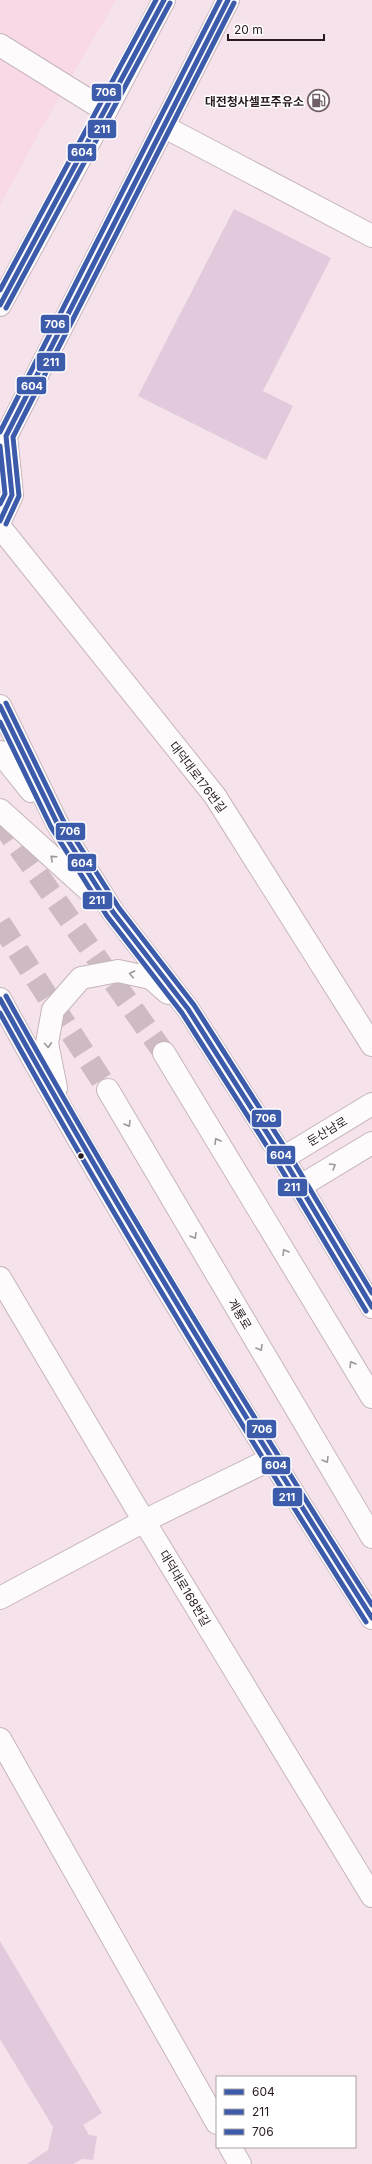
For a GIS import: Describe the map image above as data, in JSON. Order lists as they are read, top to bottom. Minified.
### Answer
{"streets":{"main road":["대덕대로176번길","둔산남로","계룡로","대덕대로168번길"]},"places":{"fuel station":["대전청사셀프주유소"]},"lines":["transit line 604","transit line 706","transit line 211"],"legend":["604","211","706"],"scale_bar":"20 m"}
